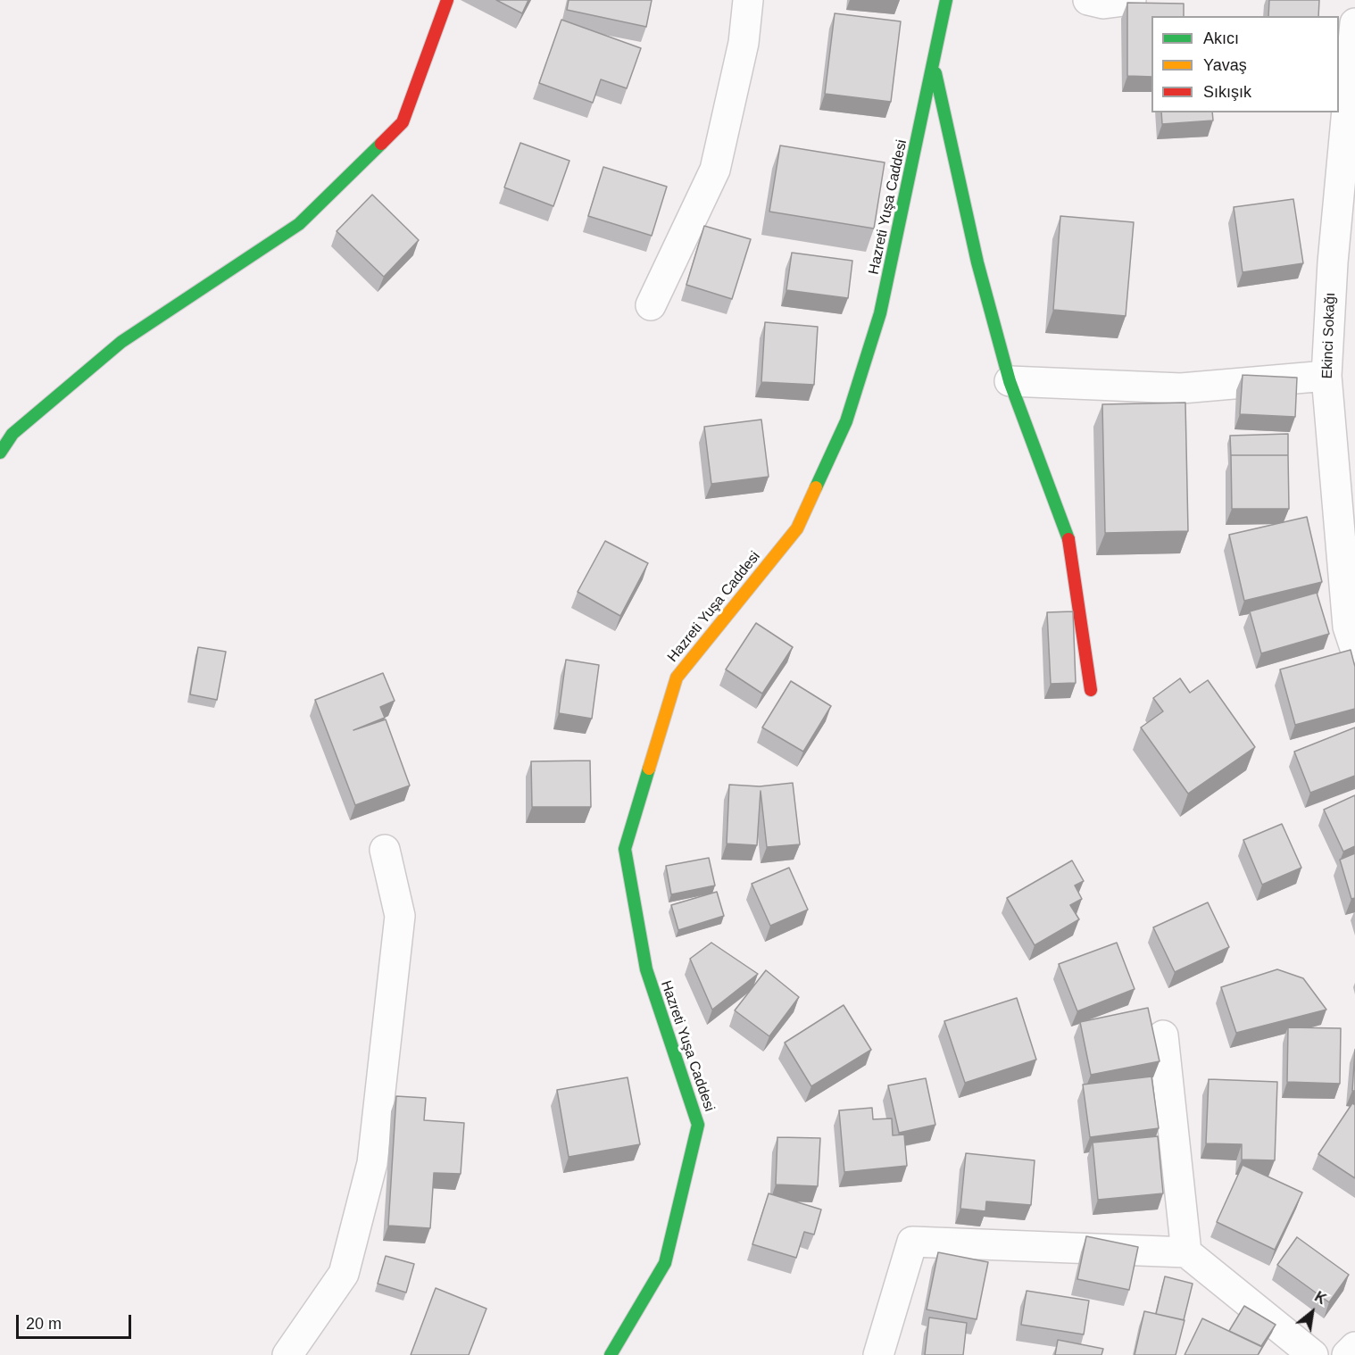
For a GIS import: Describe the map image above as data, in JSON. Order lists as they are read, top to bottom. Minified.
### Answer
{"streets":{"street":["Hazreti Yuşa Caddesi","Ekinci Sokağı"]},"legend":["Akıcı","Yavaş","Sıkışık"],"scale_bar":"20 m","north":"top right"}
